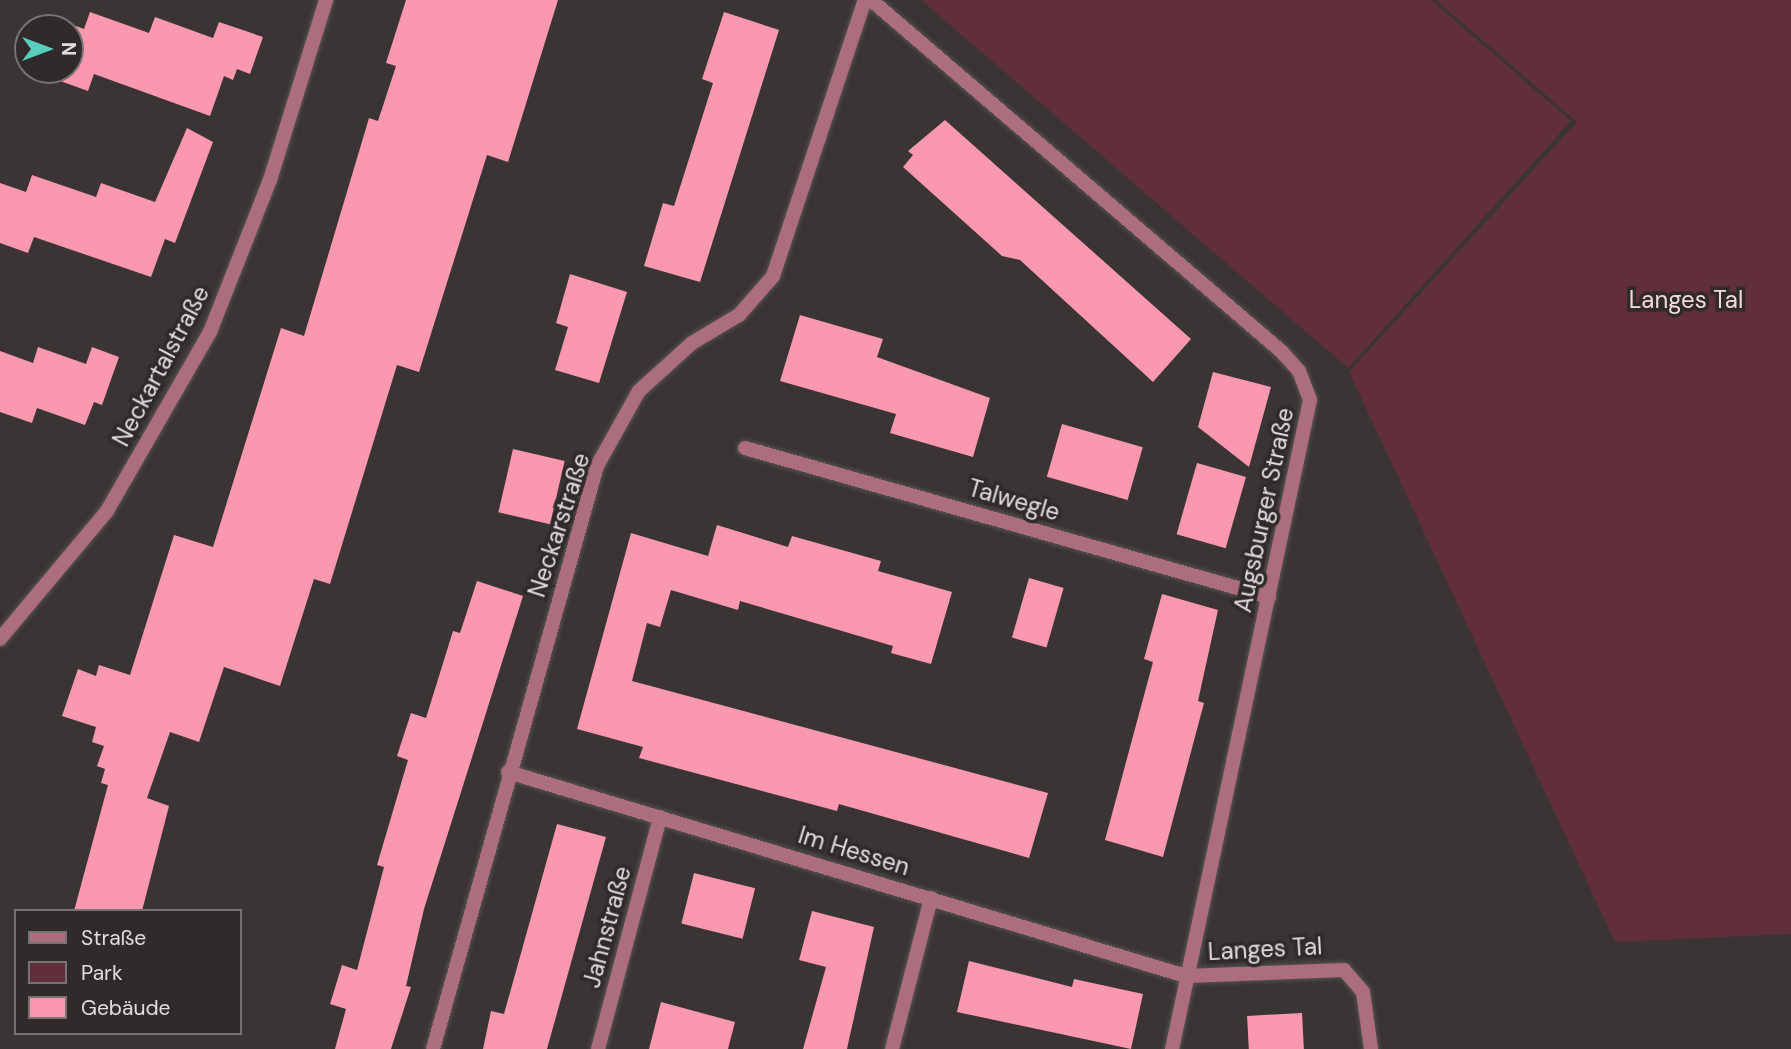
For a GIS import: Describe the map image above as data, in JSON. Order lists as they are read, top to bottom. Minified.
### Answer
{"streets":{"street":["Neckartalstraße","Talwegle","Augsburger Straße","Neckarstraße","Im Hessen","Jahnstraße","Langes Tal"]},"crossings":[["Talwegle","Augsburger Straße"],["Augsburger Straße","Im Hessen"],["Augsburger Straße","Langes Tal"],["Neckarstraße","Im Hessen"],["Im Hessen","Jahnstraße"],["Im Hessen","Langes Tal"]],"parks":["Langes Tal"],"legend":["Straße","Park","Gebäude"],"north":"right"}
